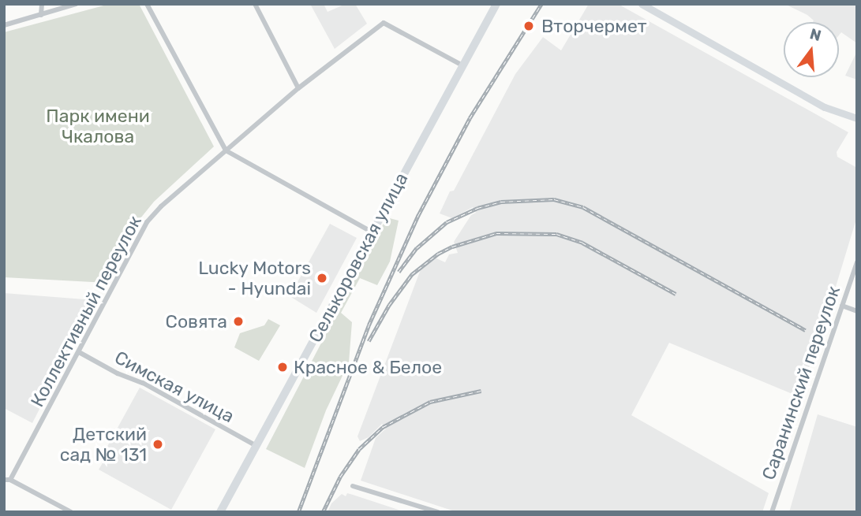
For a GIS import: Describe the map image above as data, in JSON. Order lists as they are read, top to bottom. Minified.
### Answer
{"streets":{"main road":["Селькоровская улица"],"street":["Коллективный переулок","Саранинский переулок","Симская улица"]},"crossings":[["Селькоровская улица","Коллективный переулок"],["Селькоровская улица","Симская улица"],["Коллективный переулок","Симская улица"]],"parks":["Парк имени Чкалова"],"places":["Вторчермет","Lucky Motors - Hyundai","Совята","Красное & Белое","Детский сад № 131"],"north":"top"}
